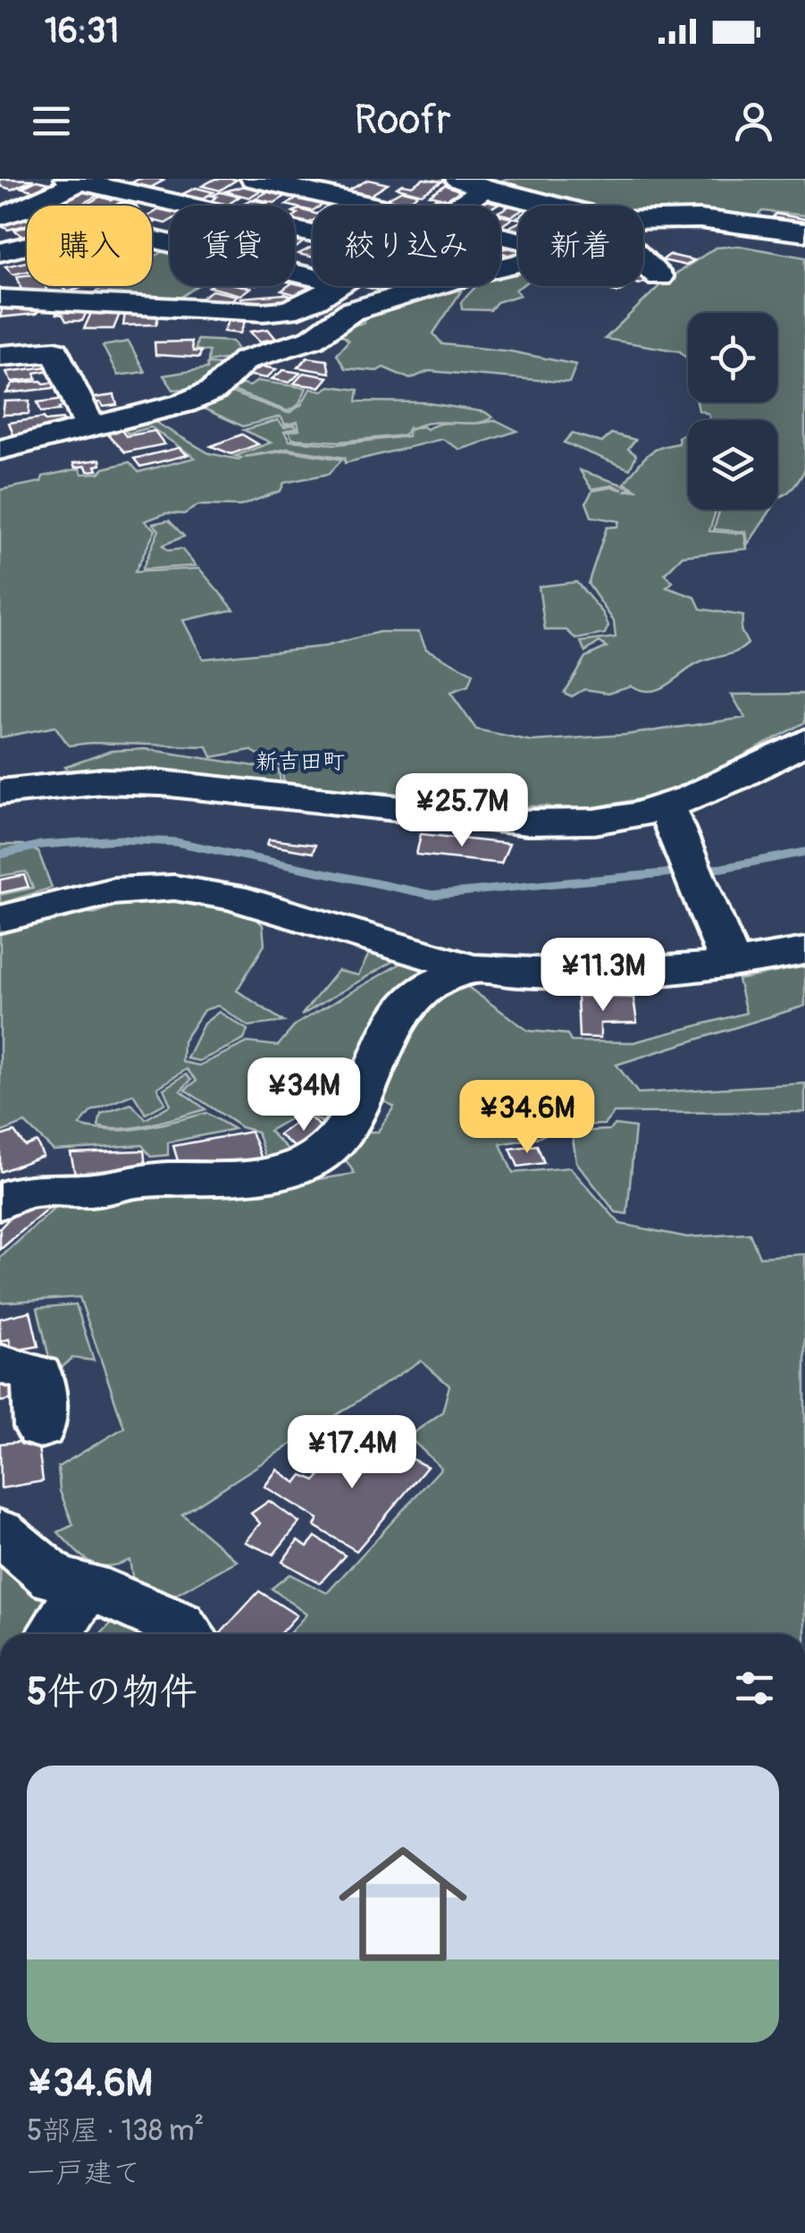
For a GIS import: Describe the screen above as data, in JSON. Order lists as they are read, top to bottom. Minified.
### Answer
{"districts":["新吉田町"],"page":{"status":"16:31","header":"Roofr","chip":["購入","賃貸","絞り込み","新着"],"price":["¥25.7M","¥11.3M","¥34M","¥34.6M","¥17.4M"],"heading":"5件の物件","list":[{"name":"¥34.6M","note":"5部屋 · 138 m² · 一戸建て"}]}}
